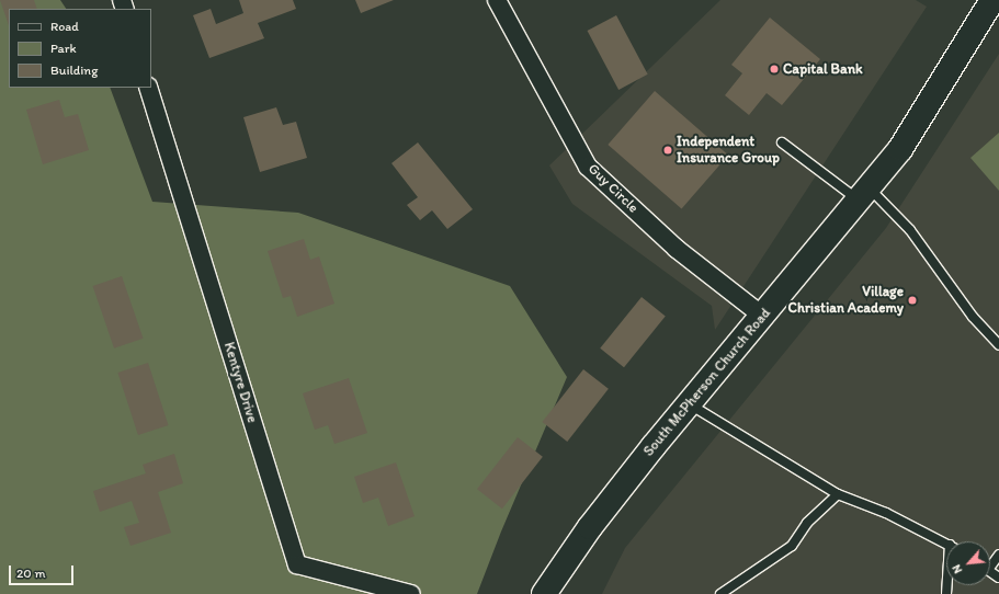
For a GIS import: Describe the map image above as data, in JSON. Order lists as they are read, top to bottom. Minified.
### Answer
{"streets":{"main road":["South McPherson Church Road"],"street":["Guy Circle","Kentyre Drive"]},"crossings":[["Guy Circle","South McPherson Church Road"]],"places":["Capital Bank","Independent Insurance Group","Village Christian Academy"],"legend":["Road","Park","Building"],"scale_bar":"20 m","north":"bottom left"}
